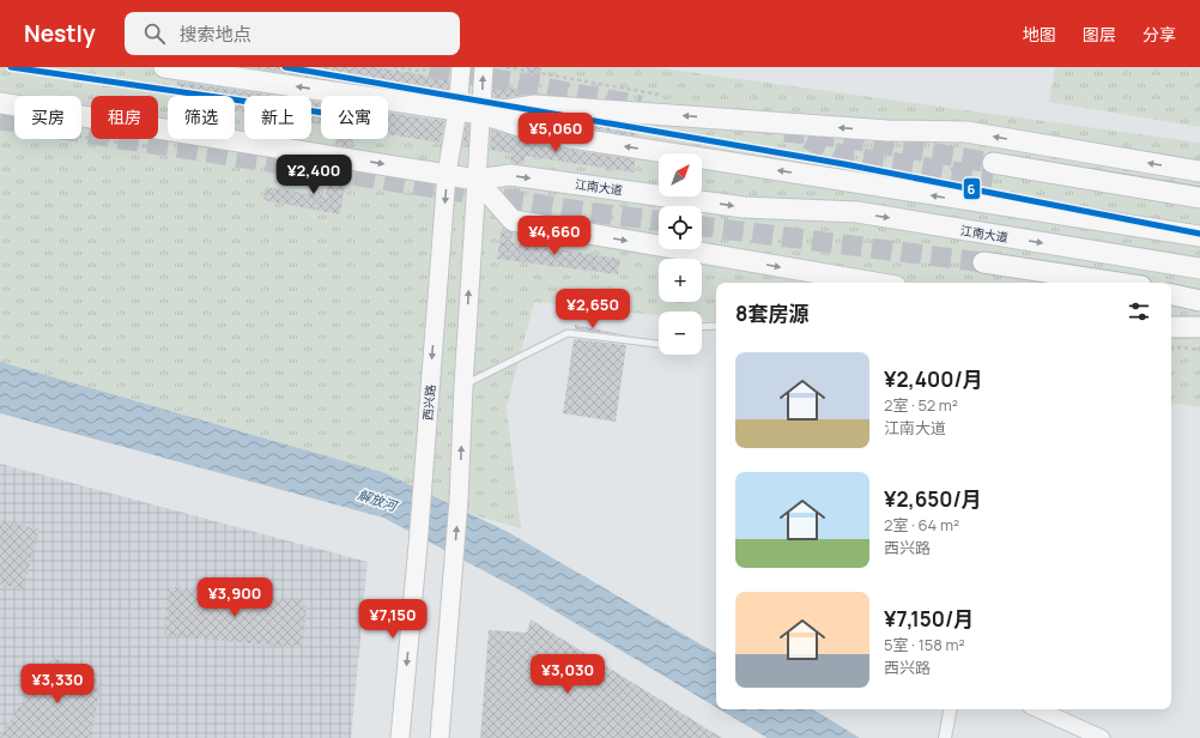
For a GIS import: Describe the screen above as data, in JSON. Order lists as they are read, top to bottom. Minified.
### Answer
{"streets":{"main road":["江南大道","西兴路"]},"crossings":[["江南大道","西兴路"]],"water":["解放河"],"lines":["transit line 6"],"north":"top right","page":{"header":"Nestly","search":"搜索地点","nav":["地图","图层","分享"],"chip":["买房","租房","筛选","新上","公寓"],"price":["¥5,060","¥2,400","¥4,660","¥2,650","¥3,900","¥7,150","¥3,030","¥3,330"],"map_buttons":["+","−"],"heading":"8套房源","list":[{"name":"¥2,400/月","note":"2室 · 52 m² · 江南大道"},{"name":"¥2,650/月","note":"2室 · 64 m² · 西兴路"},{"name":"¥7,150/月","note":"5室 · 158 m² · 西兴路"}]}}
